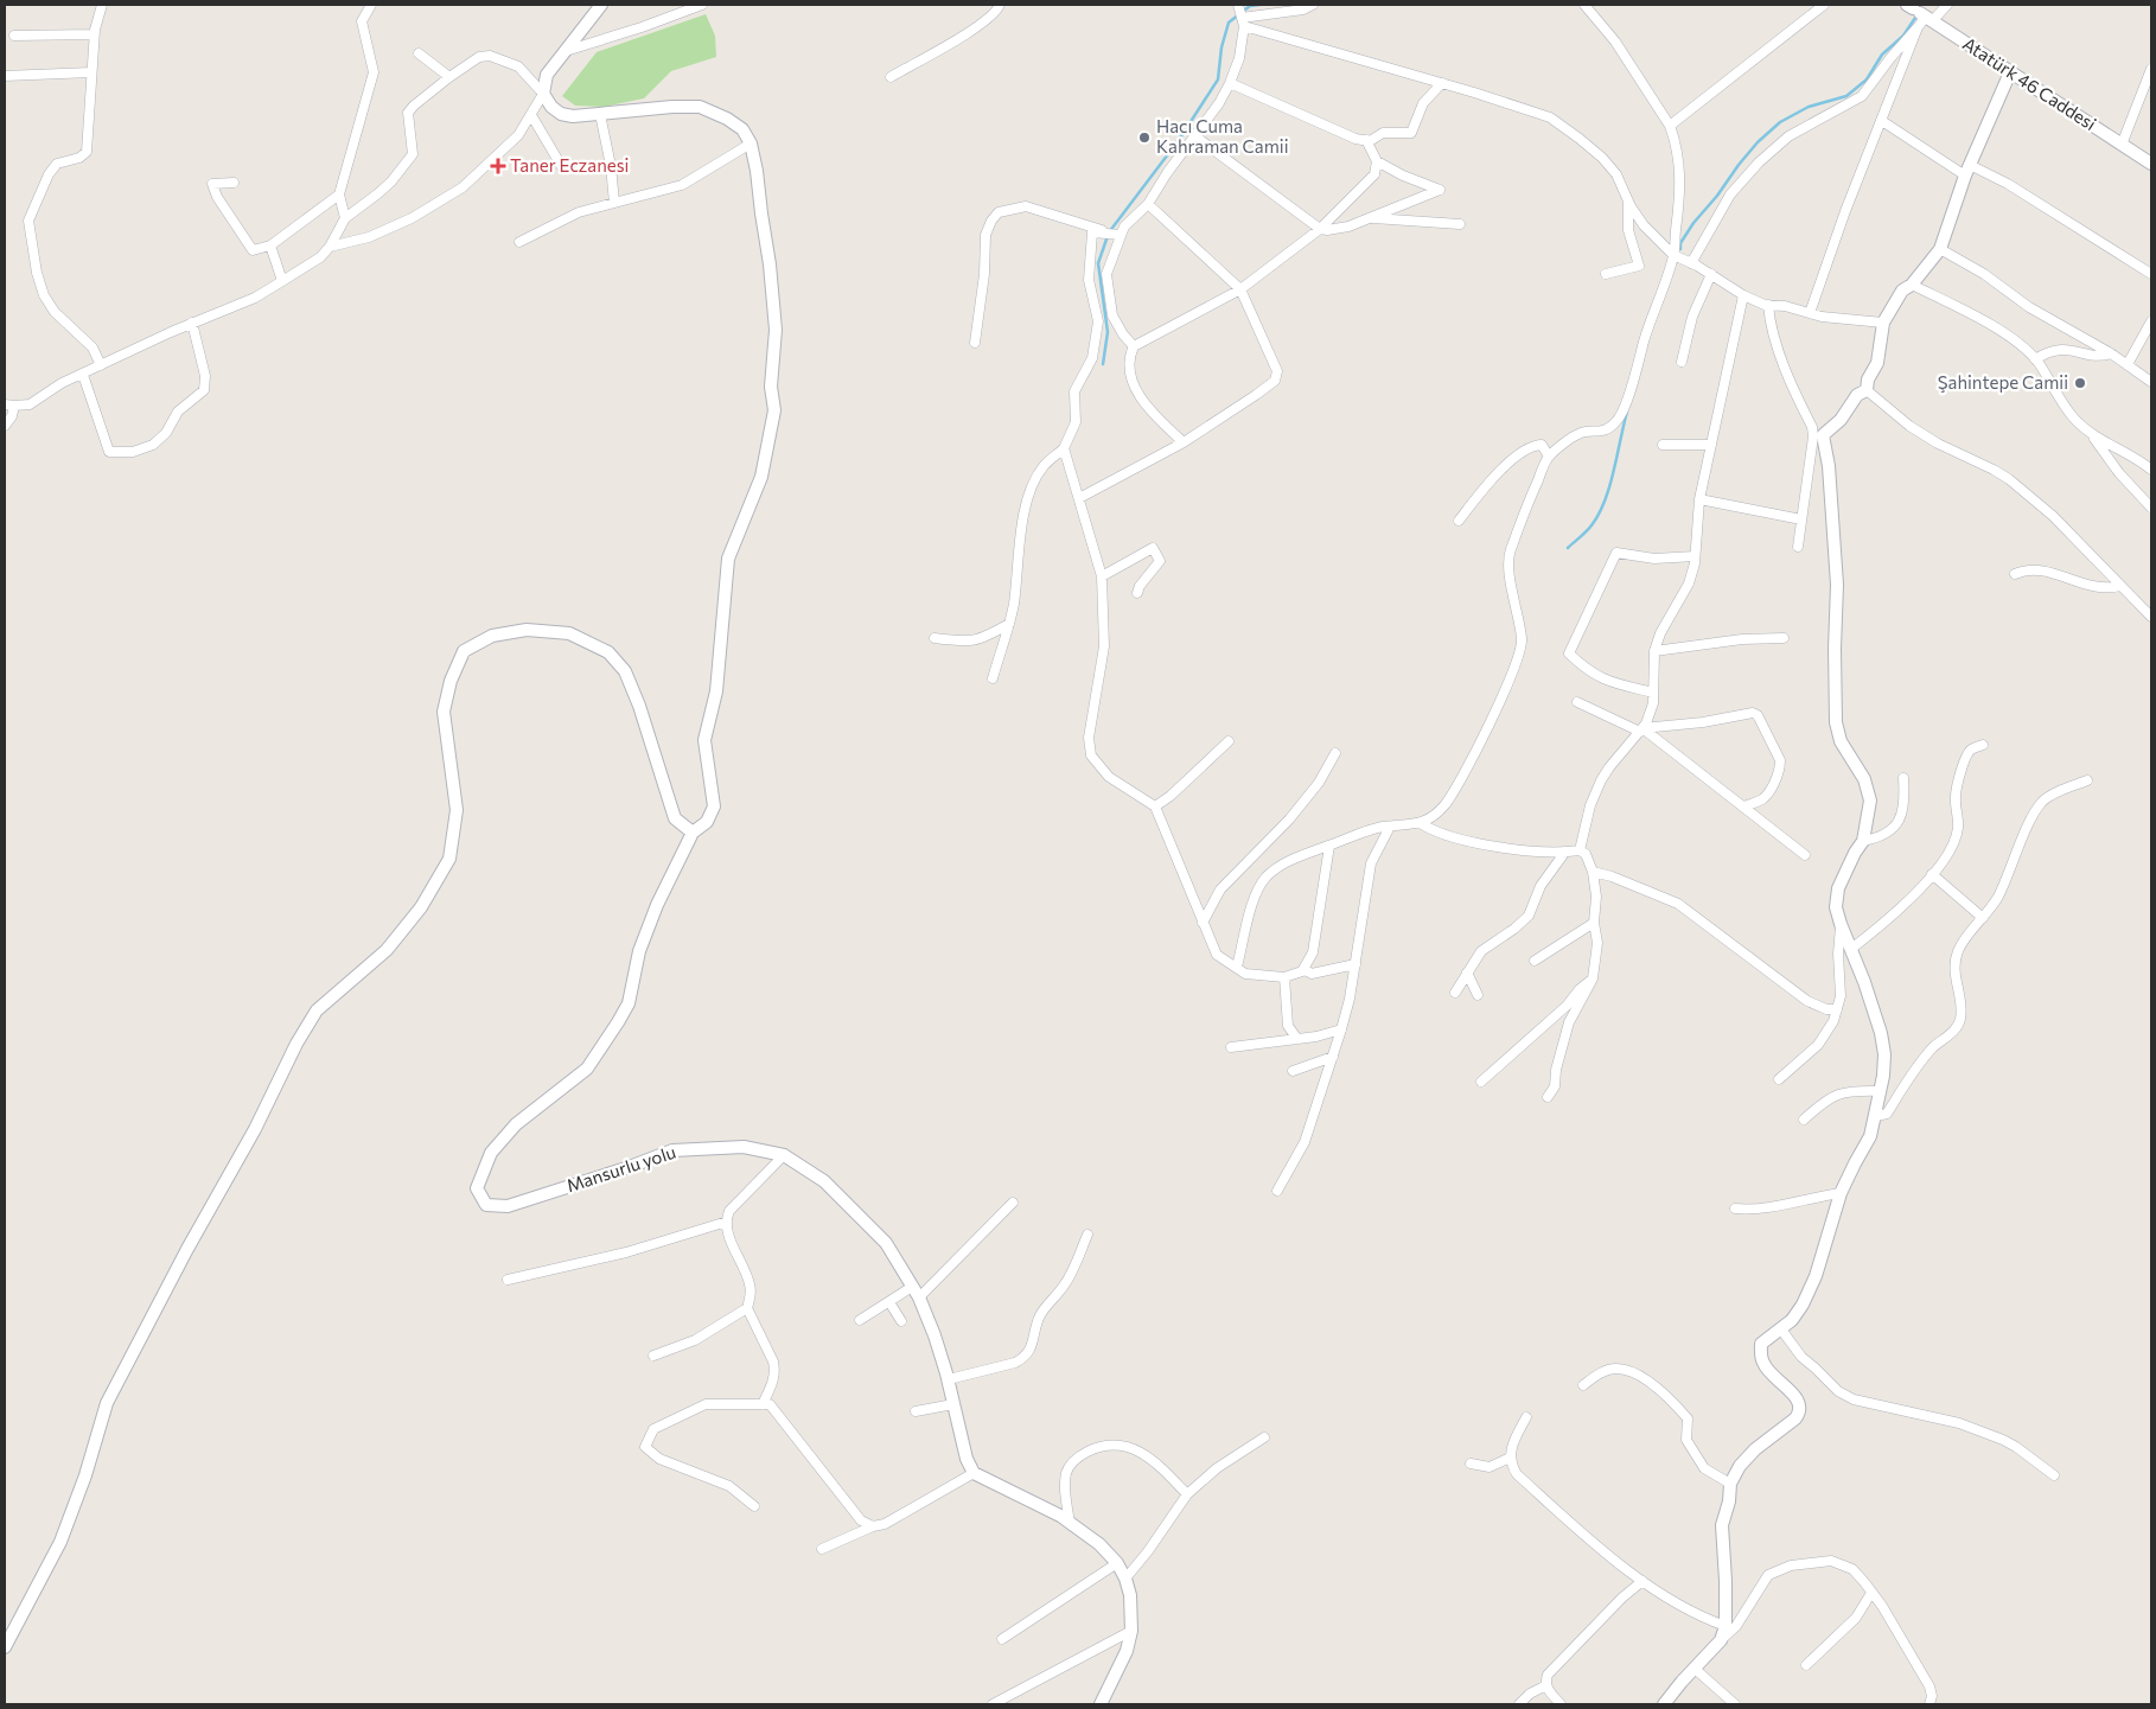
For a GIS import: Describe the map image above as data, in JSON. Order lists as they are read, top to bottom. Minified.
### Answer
{"streets":{"street":["Atatürk 46 Caddesi","Mansurlu yolu"]},"places":{"other":["Hacı Cuma Kahraman Camii","Şahintepe Camii"],"health":["Taner Eczanesi"]}}
